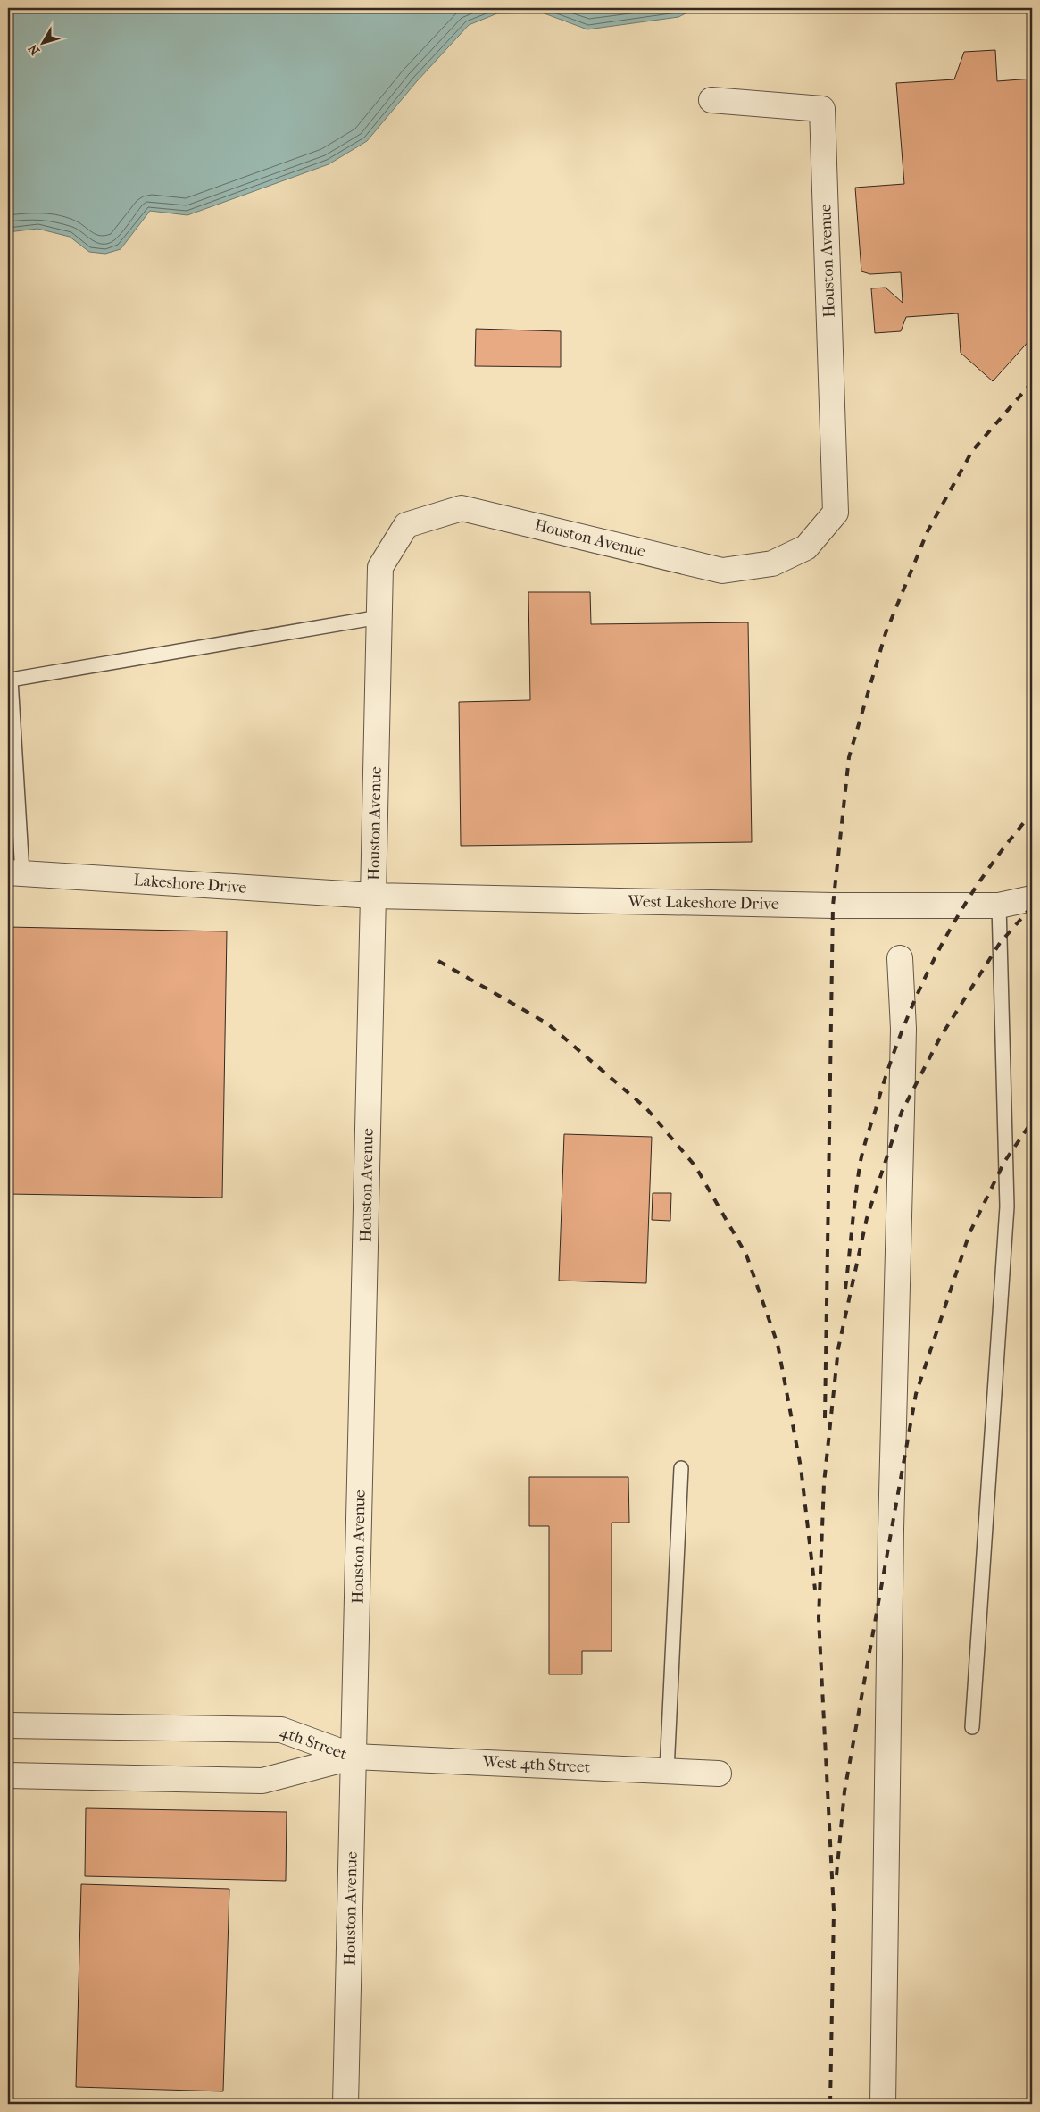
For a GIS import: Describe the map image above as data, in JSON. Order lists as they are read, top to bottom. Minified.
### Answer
{"streets":{"street":["Houston Avenue","Lakeshore Drive","West Lakeshore Drive","4th Street","West 4th Street"]},"crossings":[["Houston Avenue","Lakeshore Drive"],["Houston Avenue","West Lakeshore Drive"],["Houston Avenue","4th Street"],["Houston Avenue","West 4th Street"],["Lakeshore Drive","West Lakeshore Drive"],["4th Street","West 4th Street"]],"north":"bottom left"}
